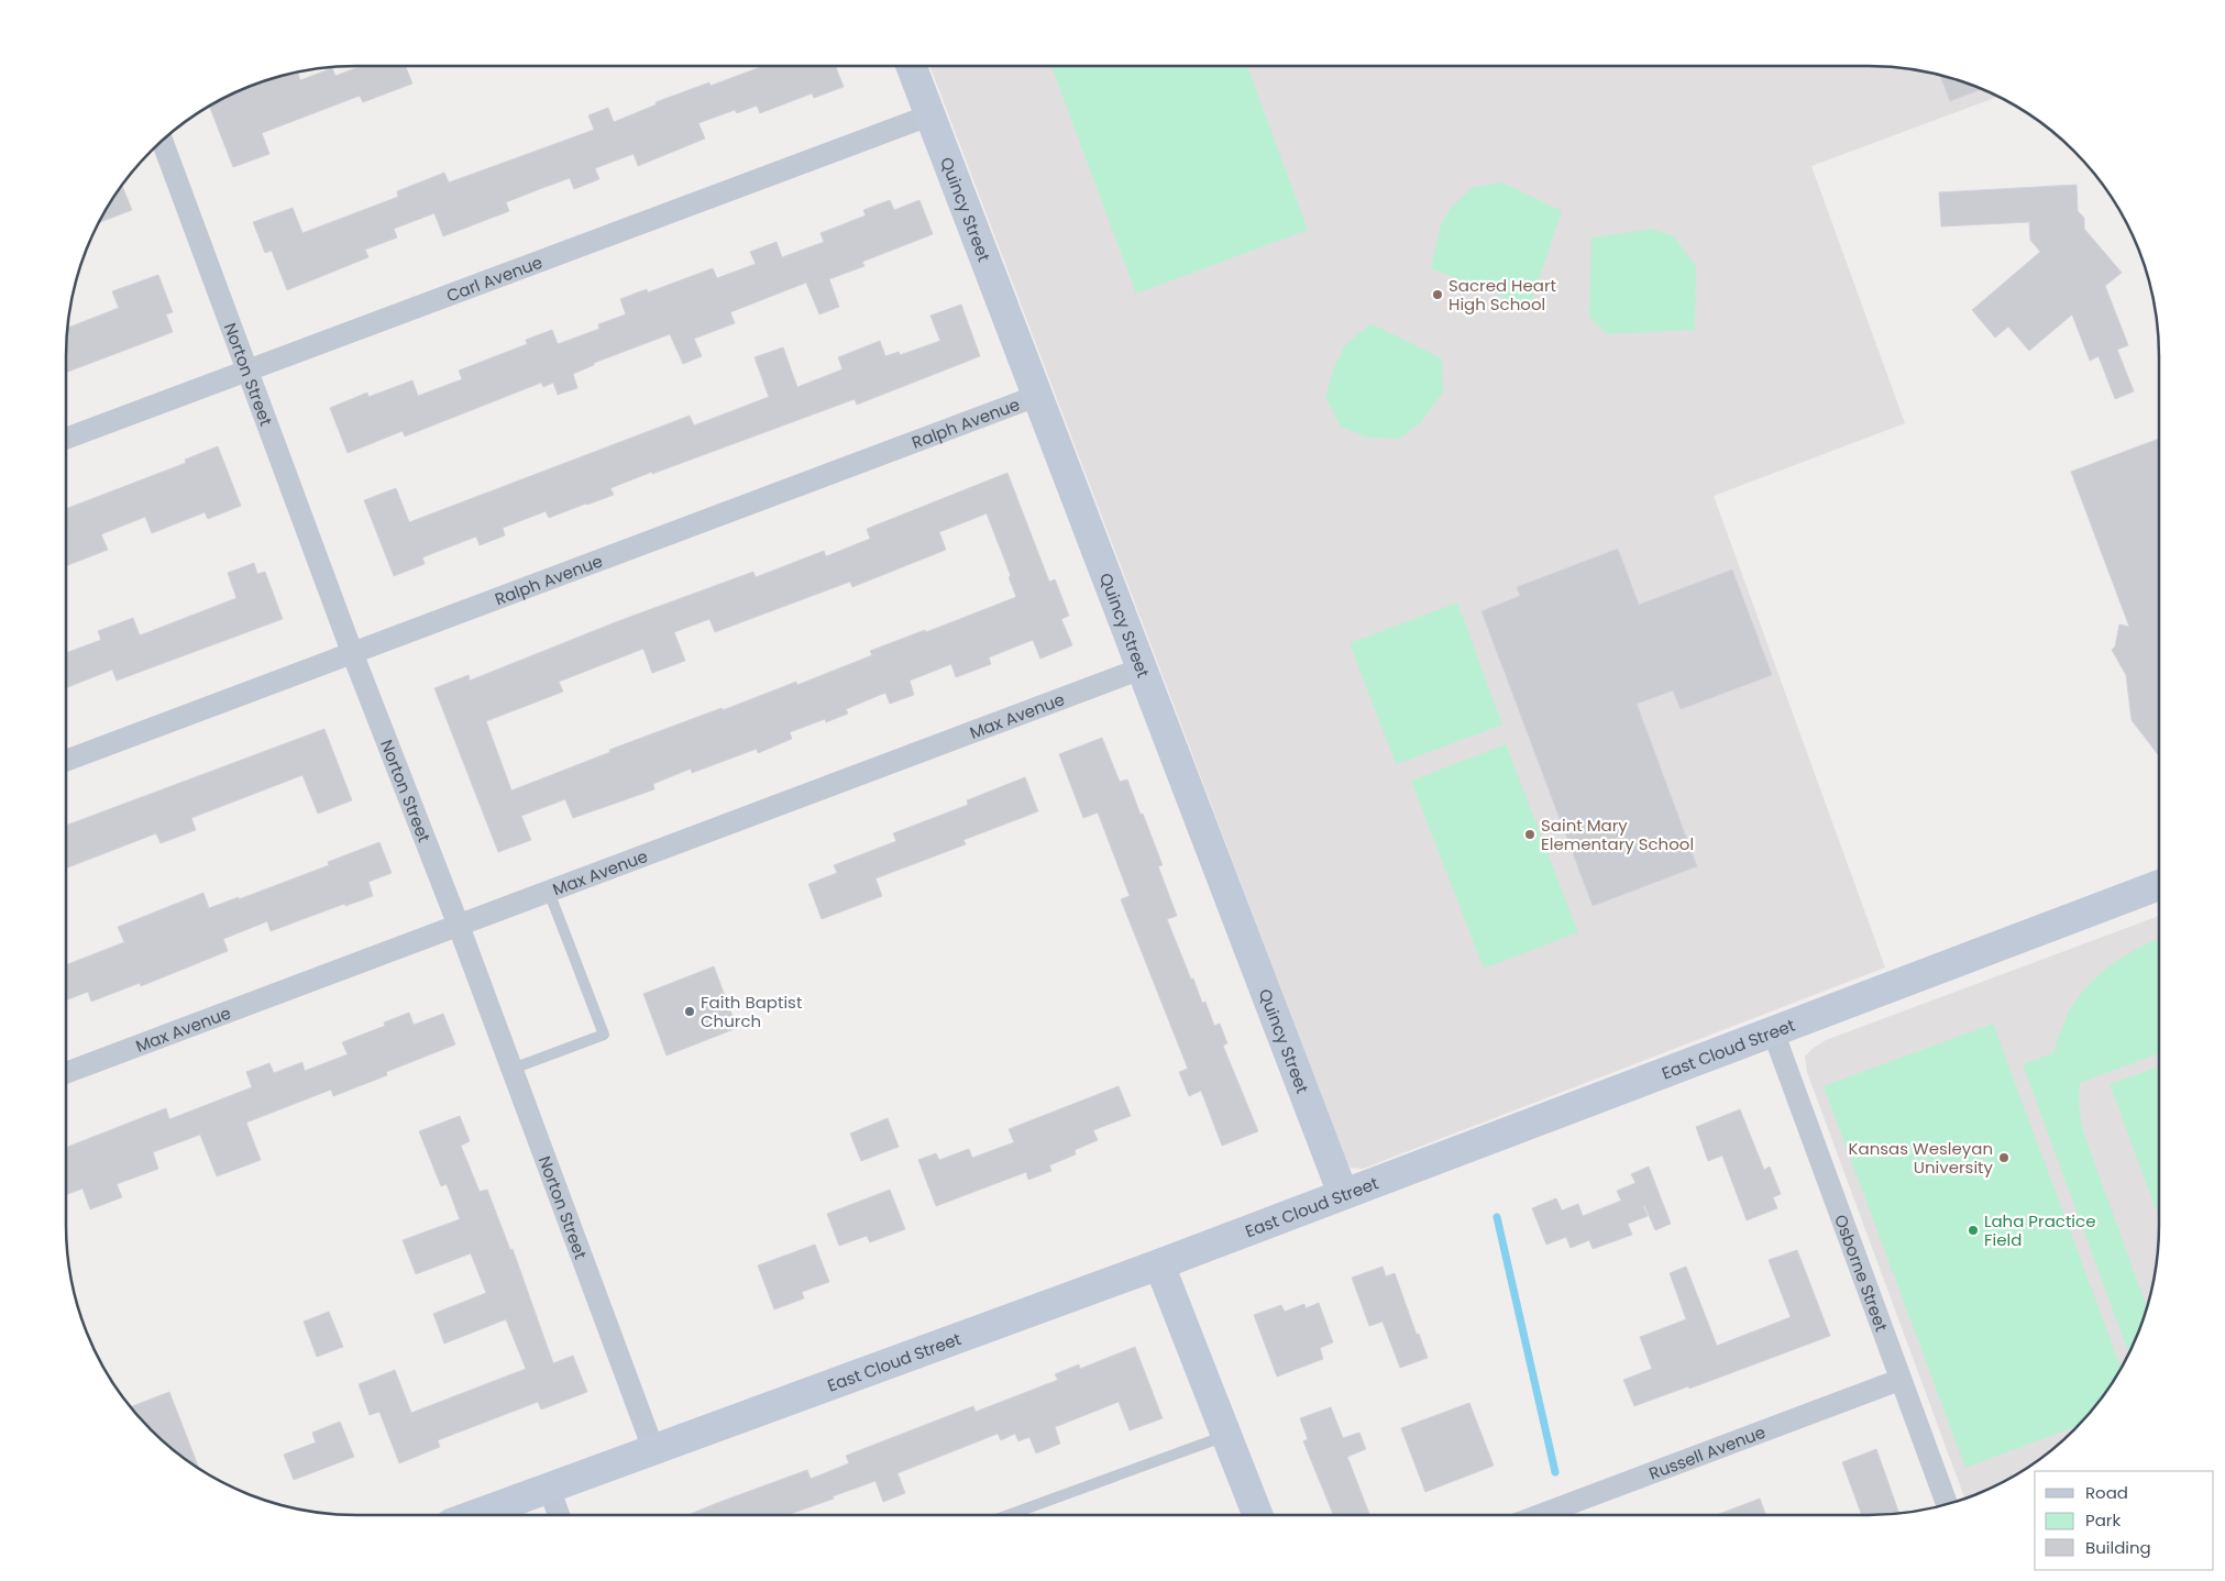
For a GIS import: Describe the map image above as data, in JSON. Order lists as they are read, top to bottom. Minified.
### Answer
{"streets":{"main road":["Quincy Street","East Cloud Street"],"street":["Carl Avenue","Norton Street","Ralph Avenue","Max Avenue","Osborne Street","Russell Avenue"]},"crossings":[["Quincy Street","Carl Avenue"],["Quincy Street","Ralph Avenue"],["Quincy Street","Max Avenue"],["Quincy Street","East Cloud Street"],["Carl Avenue","Norton Street"],["Norton Street","Ralph Avenue"],["Norton Street","Max Avenue"],["Norton Street","East Cloud Street"],["East Cloud Street","Osborne Street"],["Osborne Street","Russell Avenue"]],"places":["Sacred Heart High School","Saint Mary Elementary School","Faith Baptist Church","Kansas Wesleyan University","Laha Practice Field"],"legend":["Road","Park","Building"]}
